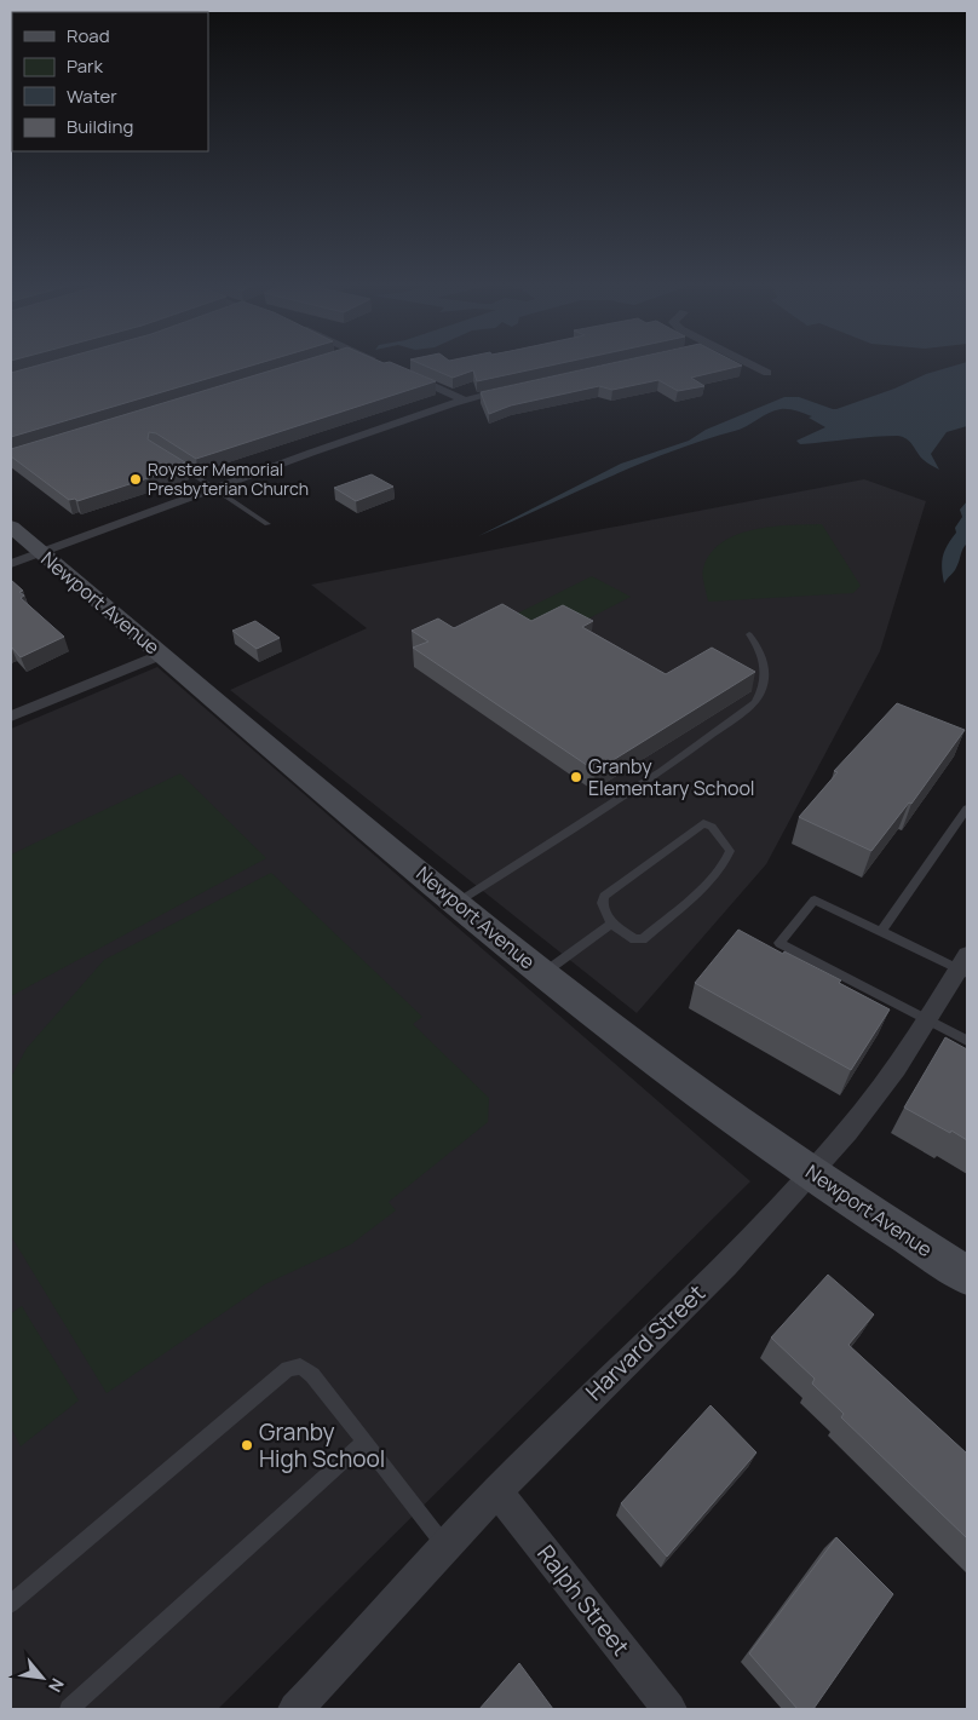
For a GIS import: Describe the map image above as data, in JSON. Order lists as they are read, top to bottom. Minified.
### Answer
{"streets":{"street":["Newport Avenue","Harvard Street","Ralph Street"]},"crossings":[["Newport Avenue","Harvard Street"],["Harvard Street","Ralph Street"]],"places":["Royster Memorial Presbyterian Church","Granby Elementary School","Granby High School"],"legend":["Road","Park","Water","Building"],"north":"bottom right"}
